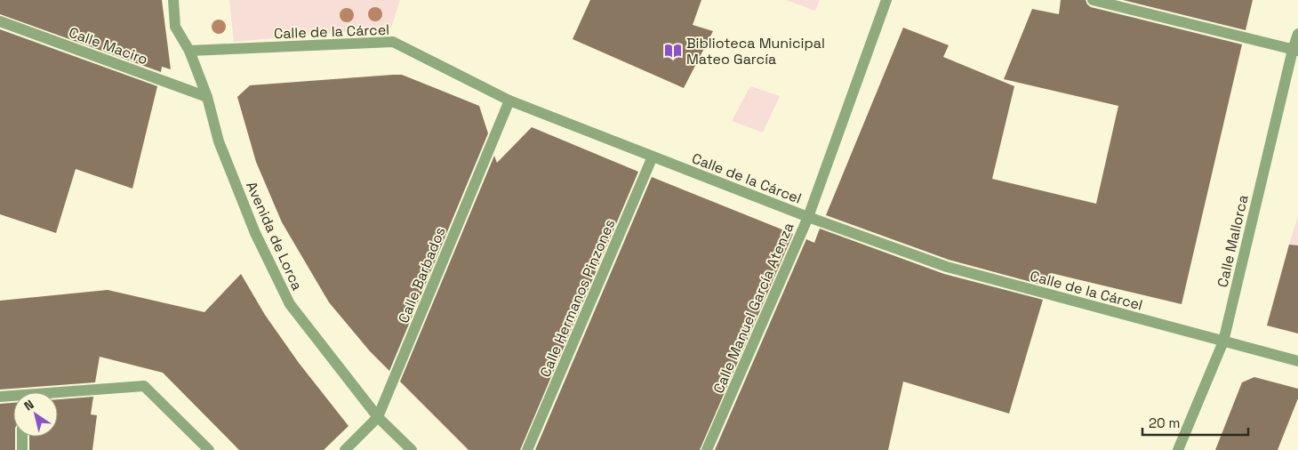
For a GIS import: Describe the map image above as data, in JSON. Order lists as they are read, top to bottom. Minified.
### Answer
{"streets":{"street":["Calle de la Cárcel","Calle Maciro","Avenida de Lorca","Calle Mallorca","Calle Barbados","Calle Hermanos Pinzones","Calle Manuel García Atenza"]},"crossings":[["Calle de la Cárcel","Avenida de Lorca"],["Calle de la Cárcel","Calle Mallorca"],["Calle de la Cárcel","Calle Barbados"],["Calle de la Cárcel","Calle Hermanos Pinzones"],["Calle de la Cárcel","Calle Manuel García Atenza"],["Calle Maciro","Avenida de Lorca"],["Avenida de Lorca","Calle Barbados"]],"places":{"library":["Biblioteca Municipal Mateo García"]},"scale_bar":"20 m","north":"top left"}
